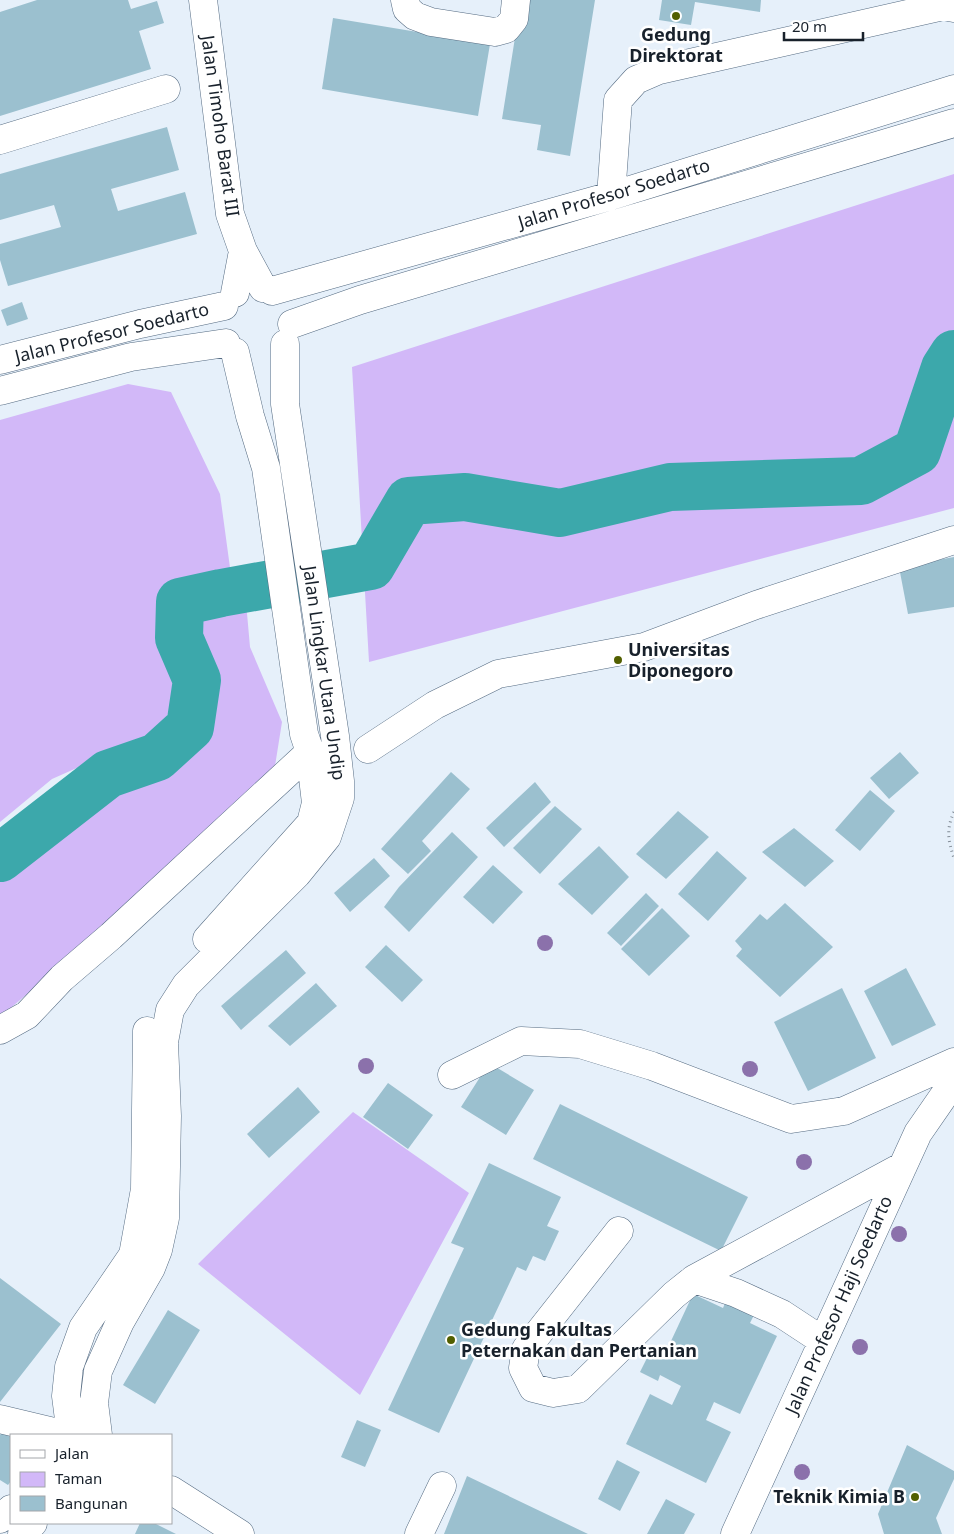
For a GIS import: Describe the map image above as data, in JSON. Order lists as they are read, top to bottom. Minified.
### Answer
{"streets":{"street":["Jalan Timoho Barat III","Jalan Profesor Soedarto","Jalan Lingkar Utara Undip","Jalan Profesor Haji Soedarto"]},"crossings":[["Jalan Timoho Barat III","Jalan Profesor Soedarto"],["Jalan Timoho Barat III","Jalan Lingkar Utara Undip"],["Jalan Profesor Soedarto","Jalan Lingkar Utara Undip"]],"places":["Gedung Direktorat","Universitas Diponegoro","Gedung Fakultas Peternakan dan Pertanian","Teknik Kimia B"],"legend":["Jalan","Taman","Bangunan"],"scale_bar":"20 m"}
